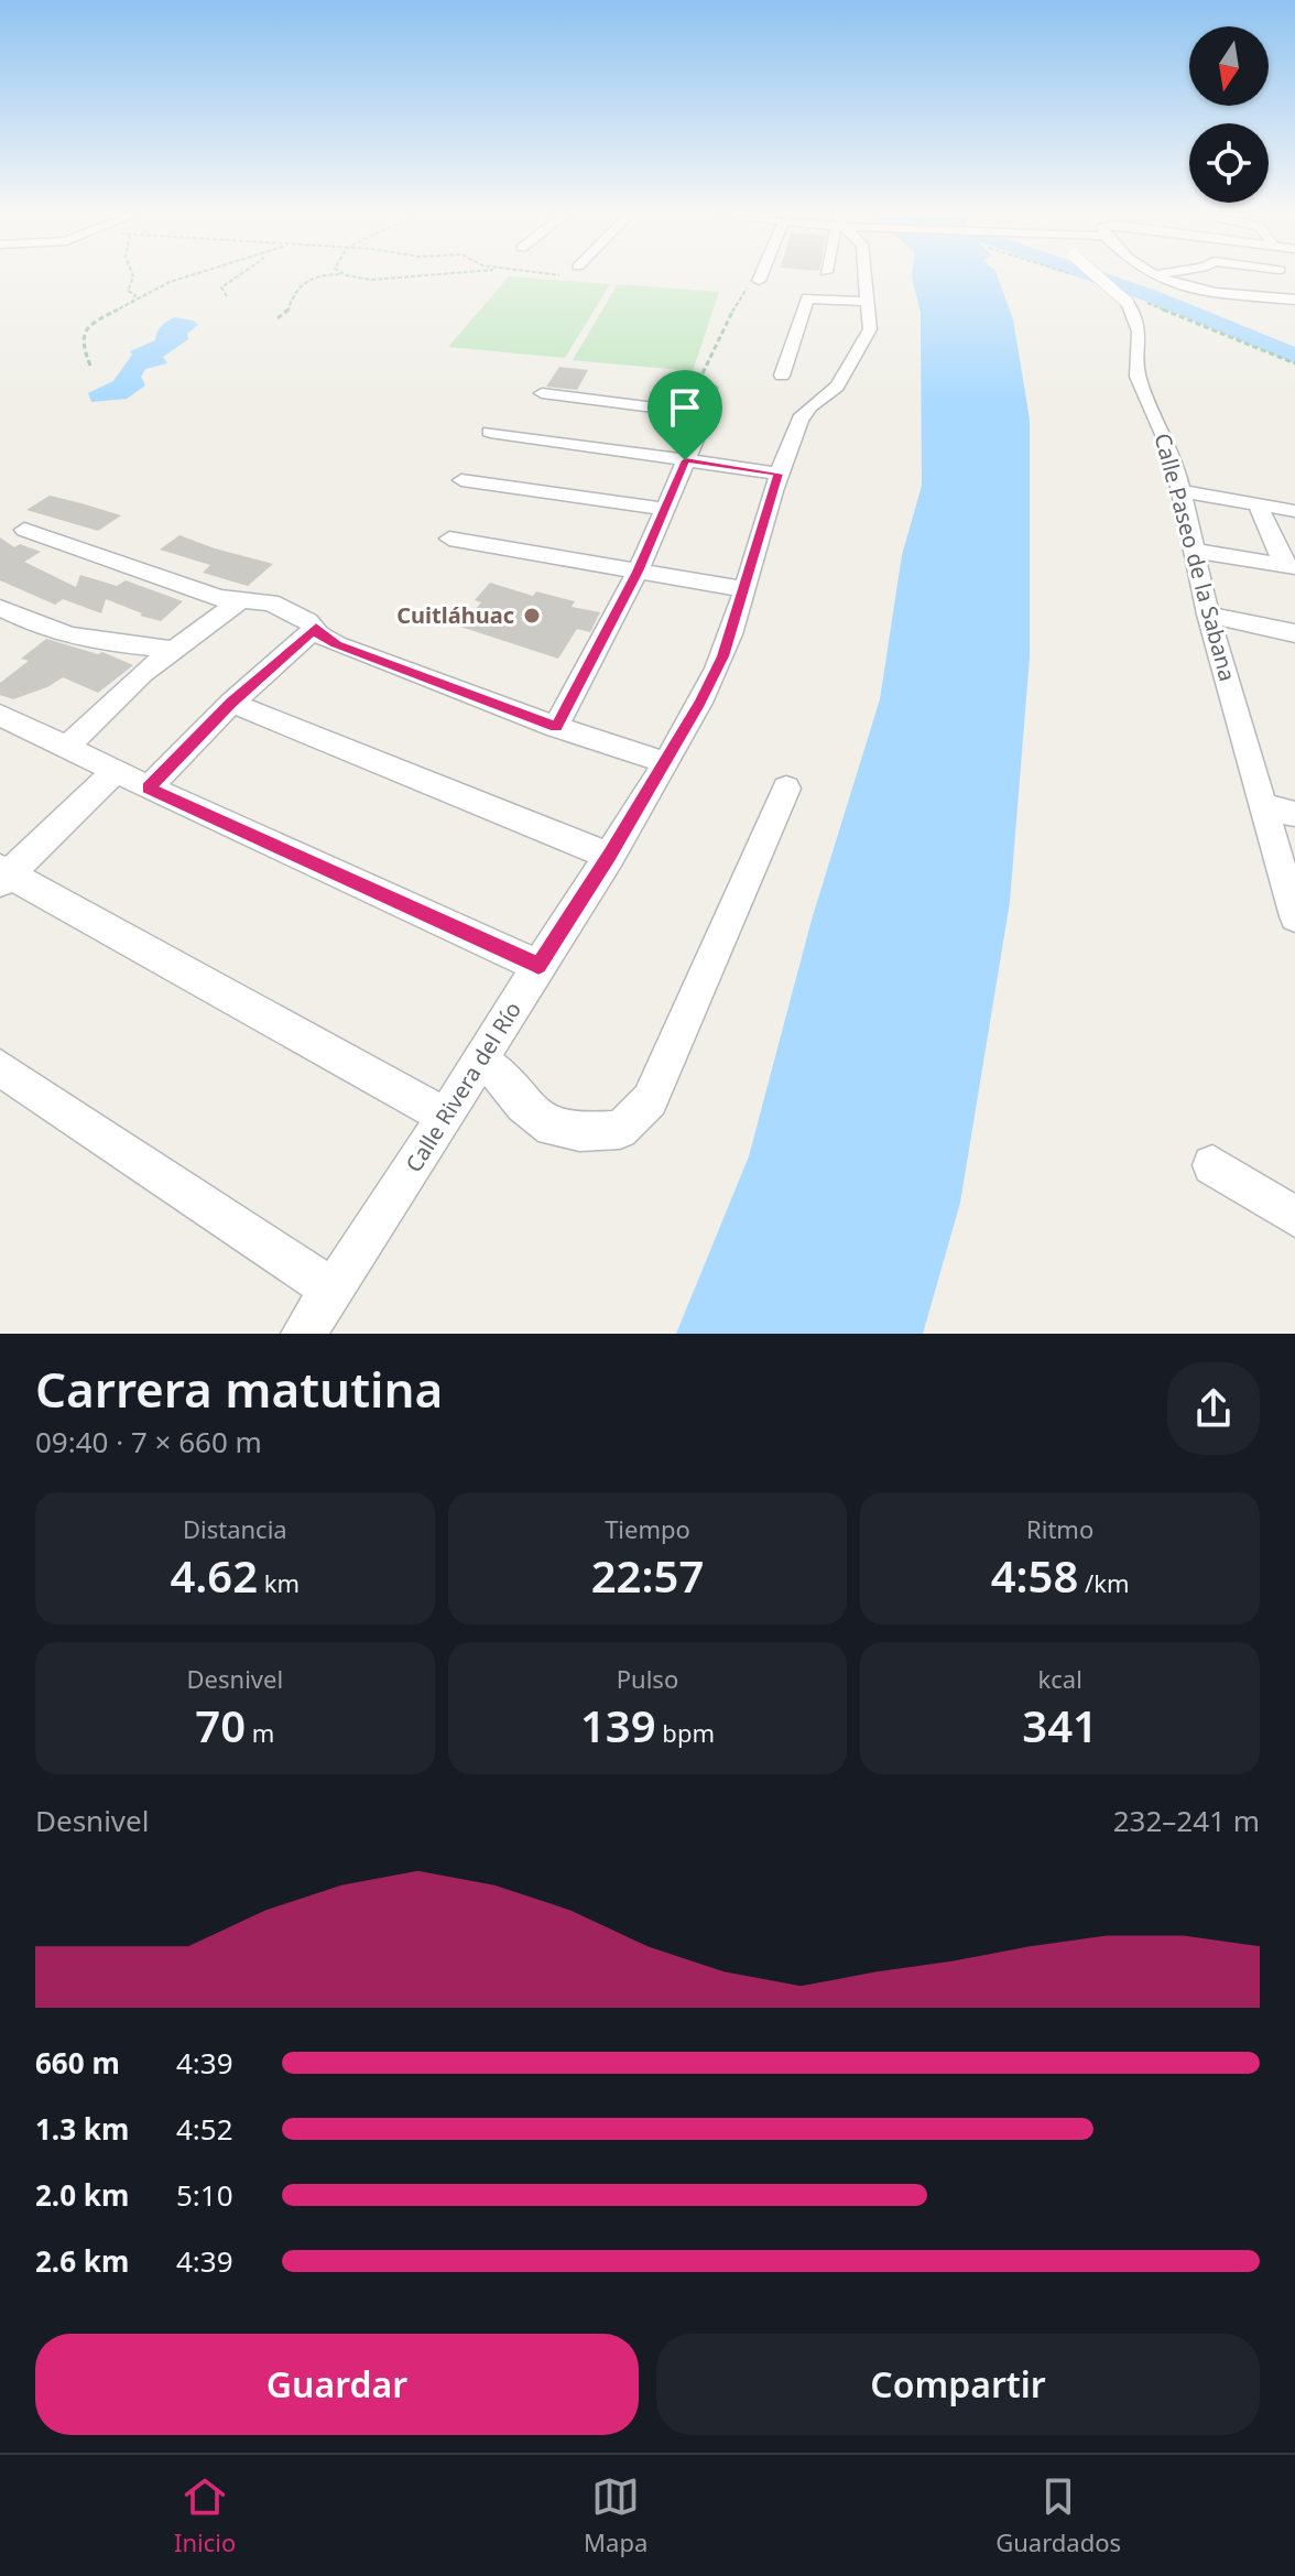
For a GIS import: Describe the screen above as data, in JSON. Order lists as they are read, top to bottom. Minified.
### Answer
{"streets":{"street":["Calle Paseo de la Sabana","Calle Rivera del Río"]},"places":["Cuitláhuac"],"north":"bottom","page":{"heading":["Carrera matutina","09:40 · 7 × 660 m"],"stats":[["Distancia","4.62 km"],["Tiempo","22:57"],["Ritmo","4:58 /km"],["Desnivel","70 m"],["Pulso","139 bpm"],["kcal","341"]],"chart":["Desnivel","232–241 m"],"list":[{"name":"660 m","note":"4:39"},{"name":"1.3 km","note":"4:52"},{"name":"2.0 km","note":"5:10"},{"name":"2.6 km","note":"4:39"}],"buttons":["Guardar","Compartir"],"tabs":["Inicio","Mapa","Guardados"]}}
